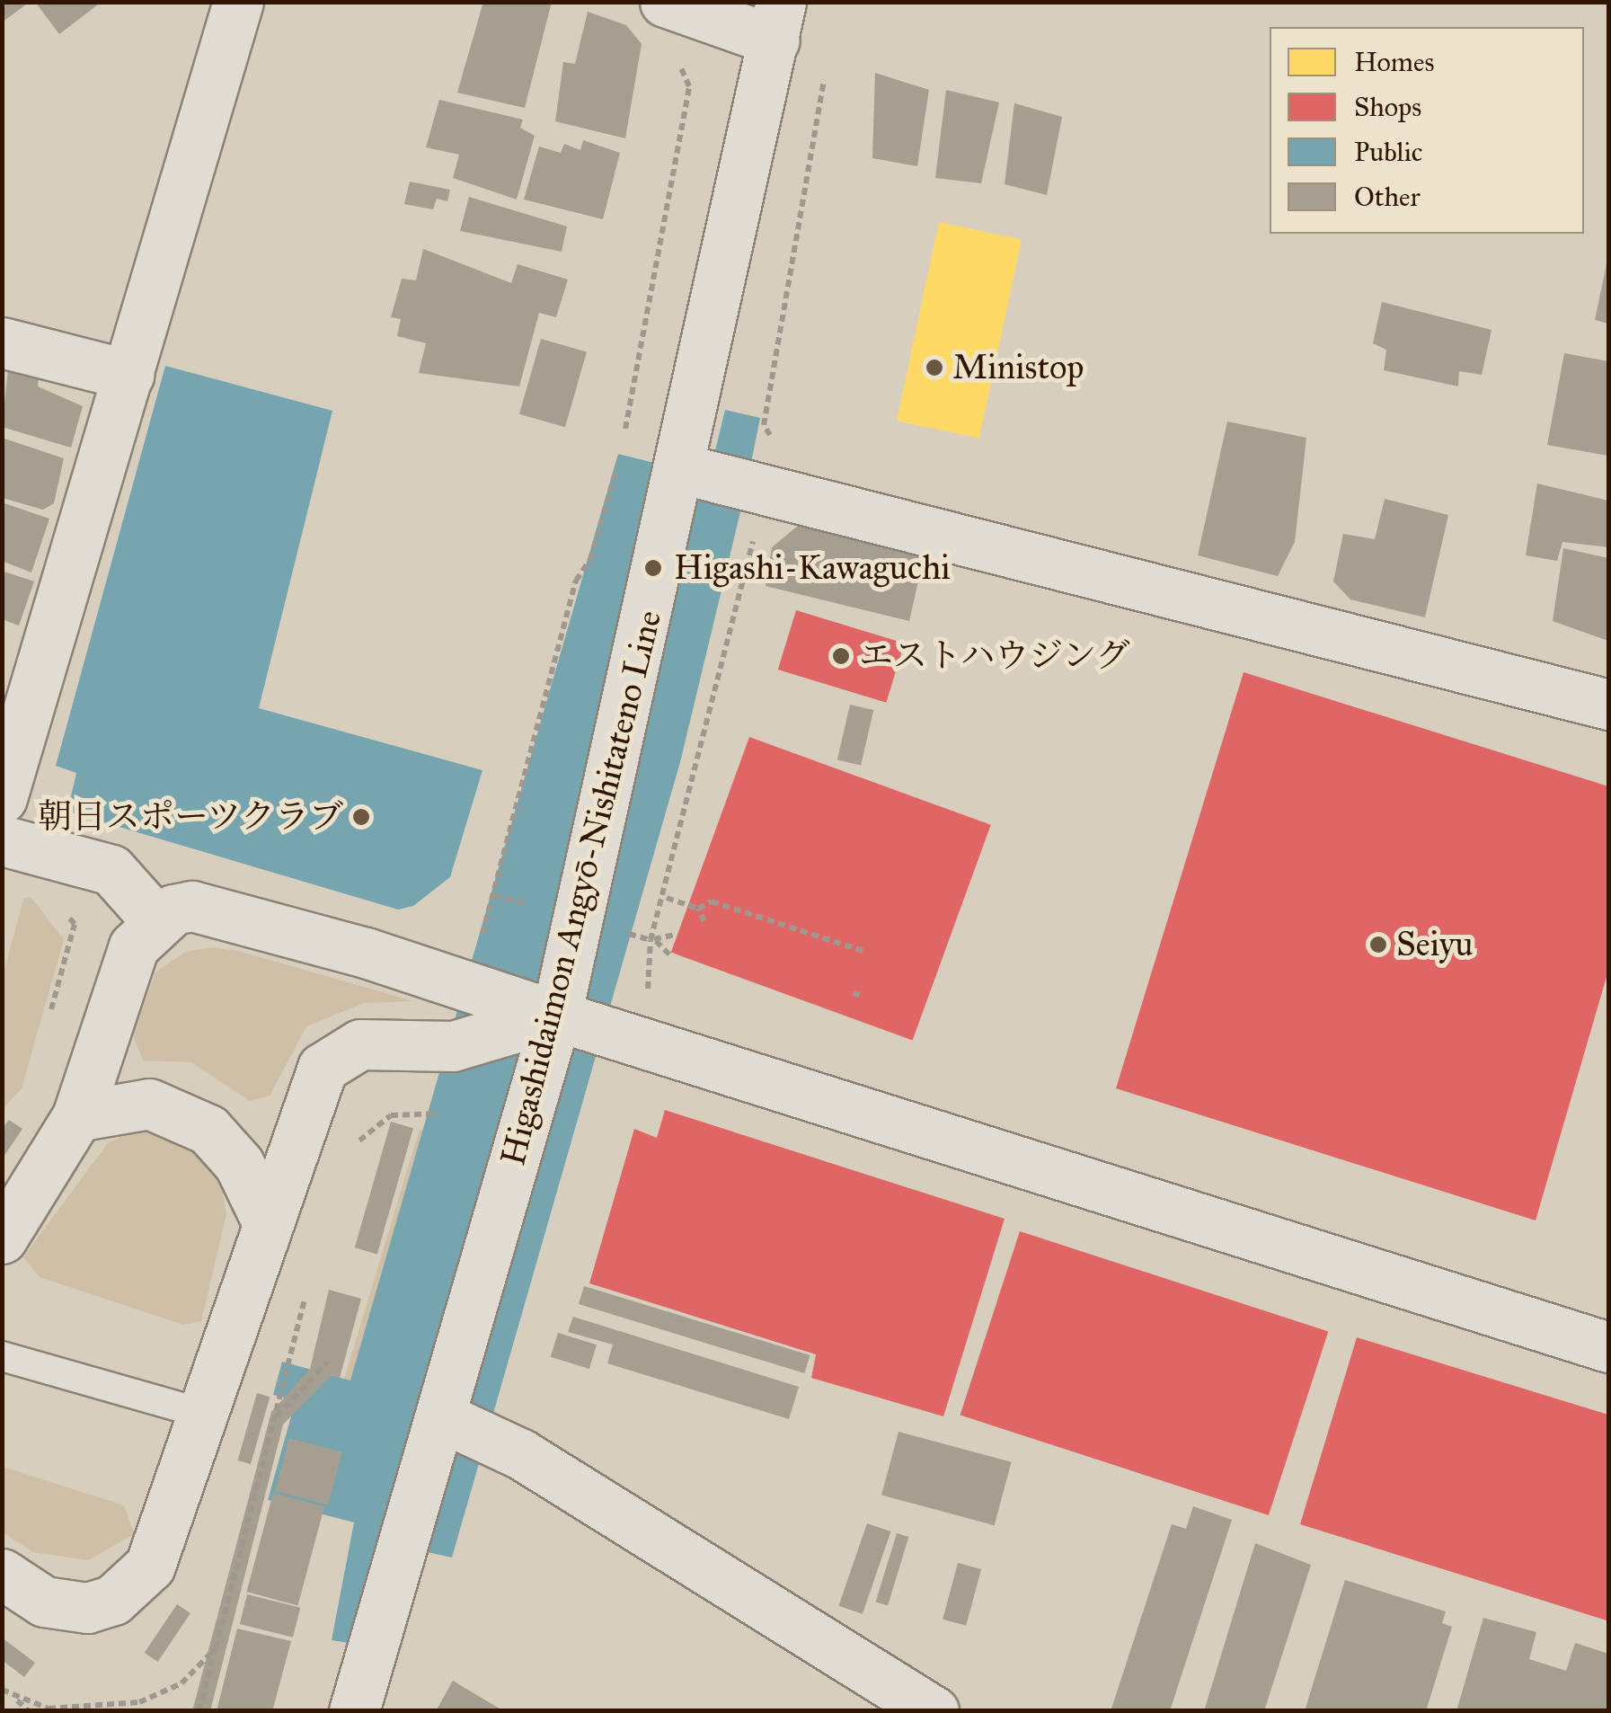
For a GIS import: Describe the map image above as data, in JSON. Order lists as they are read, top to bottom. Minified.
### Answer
{"streets":{"street":["Higashidaimon Angyō-Nishitateno Line"]},"places":["Ministop","Higashi-Kawaguchi","エストハウジング","朝日スポーツクラブ","Seiyu"],"legend":["Homes","Shops","Public","Other"]}
